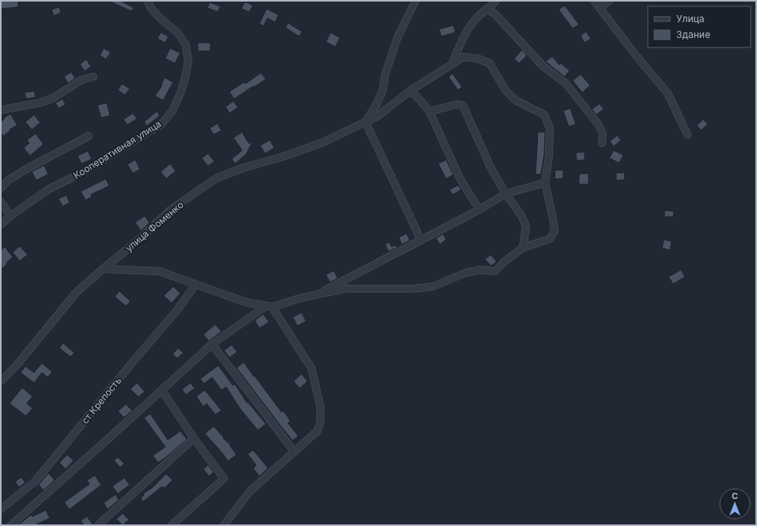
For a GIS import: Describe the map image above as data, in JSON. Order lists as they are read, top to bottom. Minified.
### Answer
{"streets":{"street":["Кооперативная улица","улица Фоменко","ст Крепость"]},"legend":["Улица","Здание"],"north":"top"}
